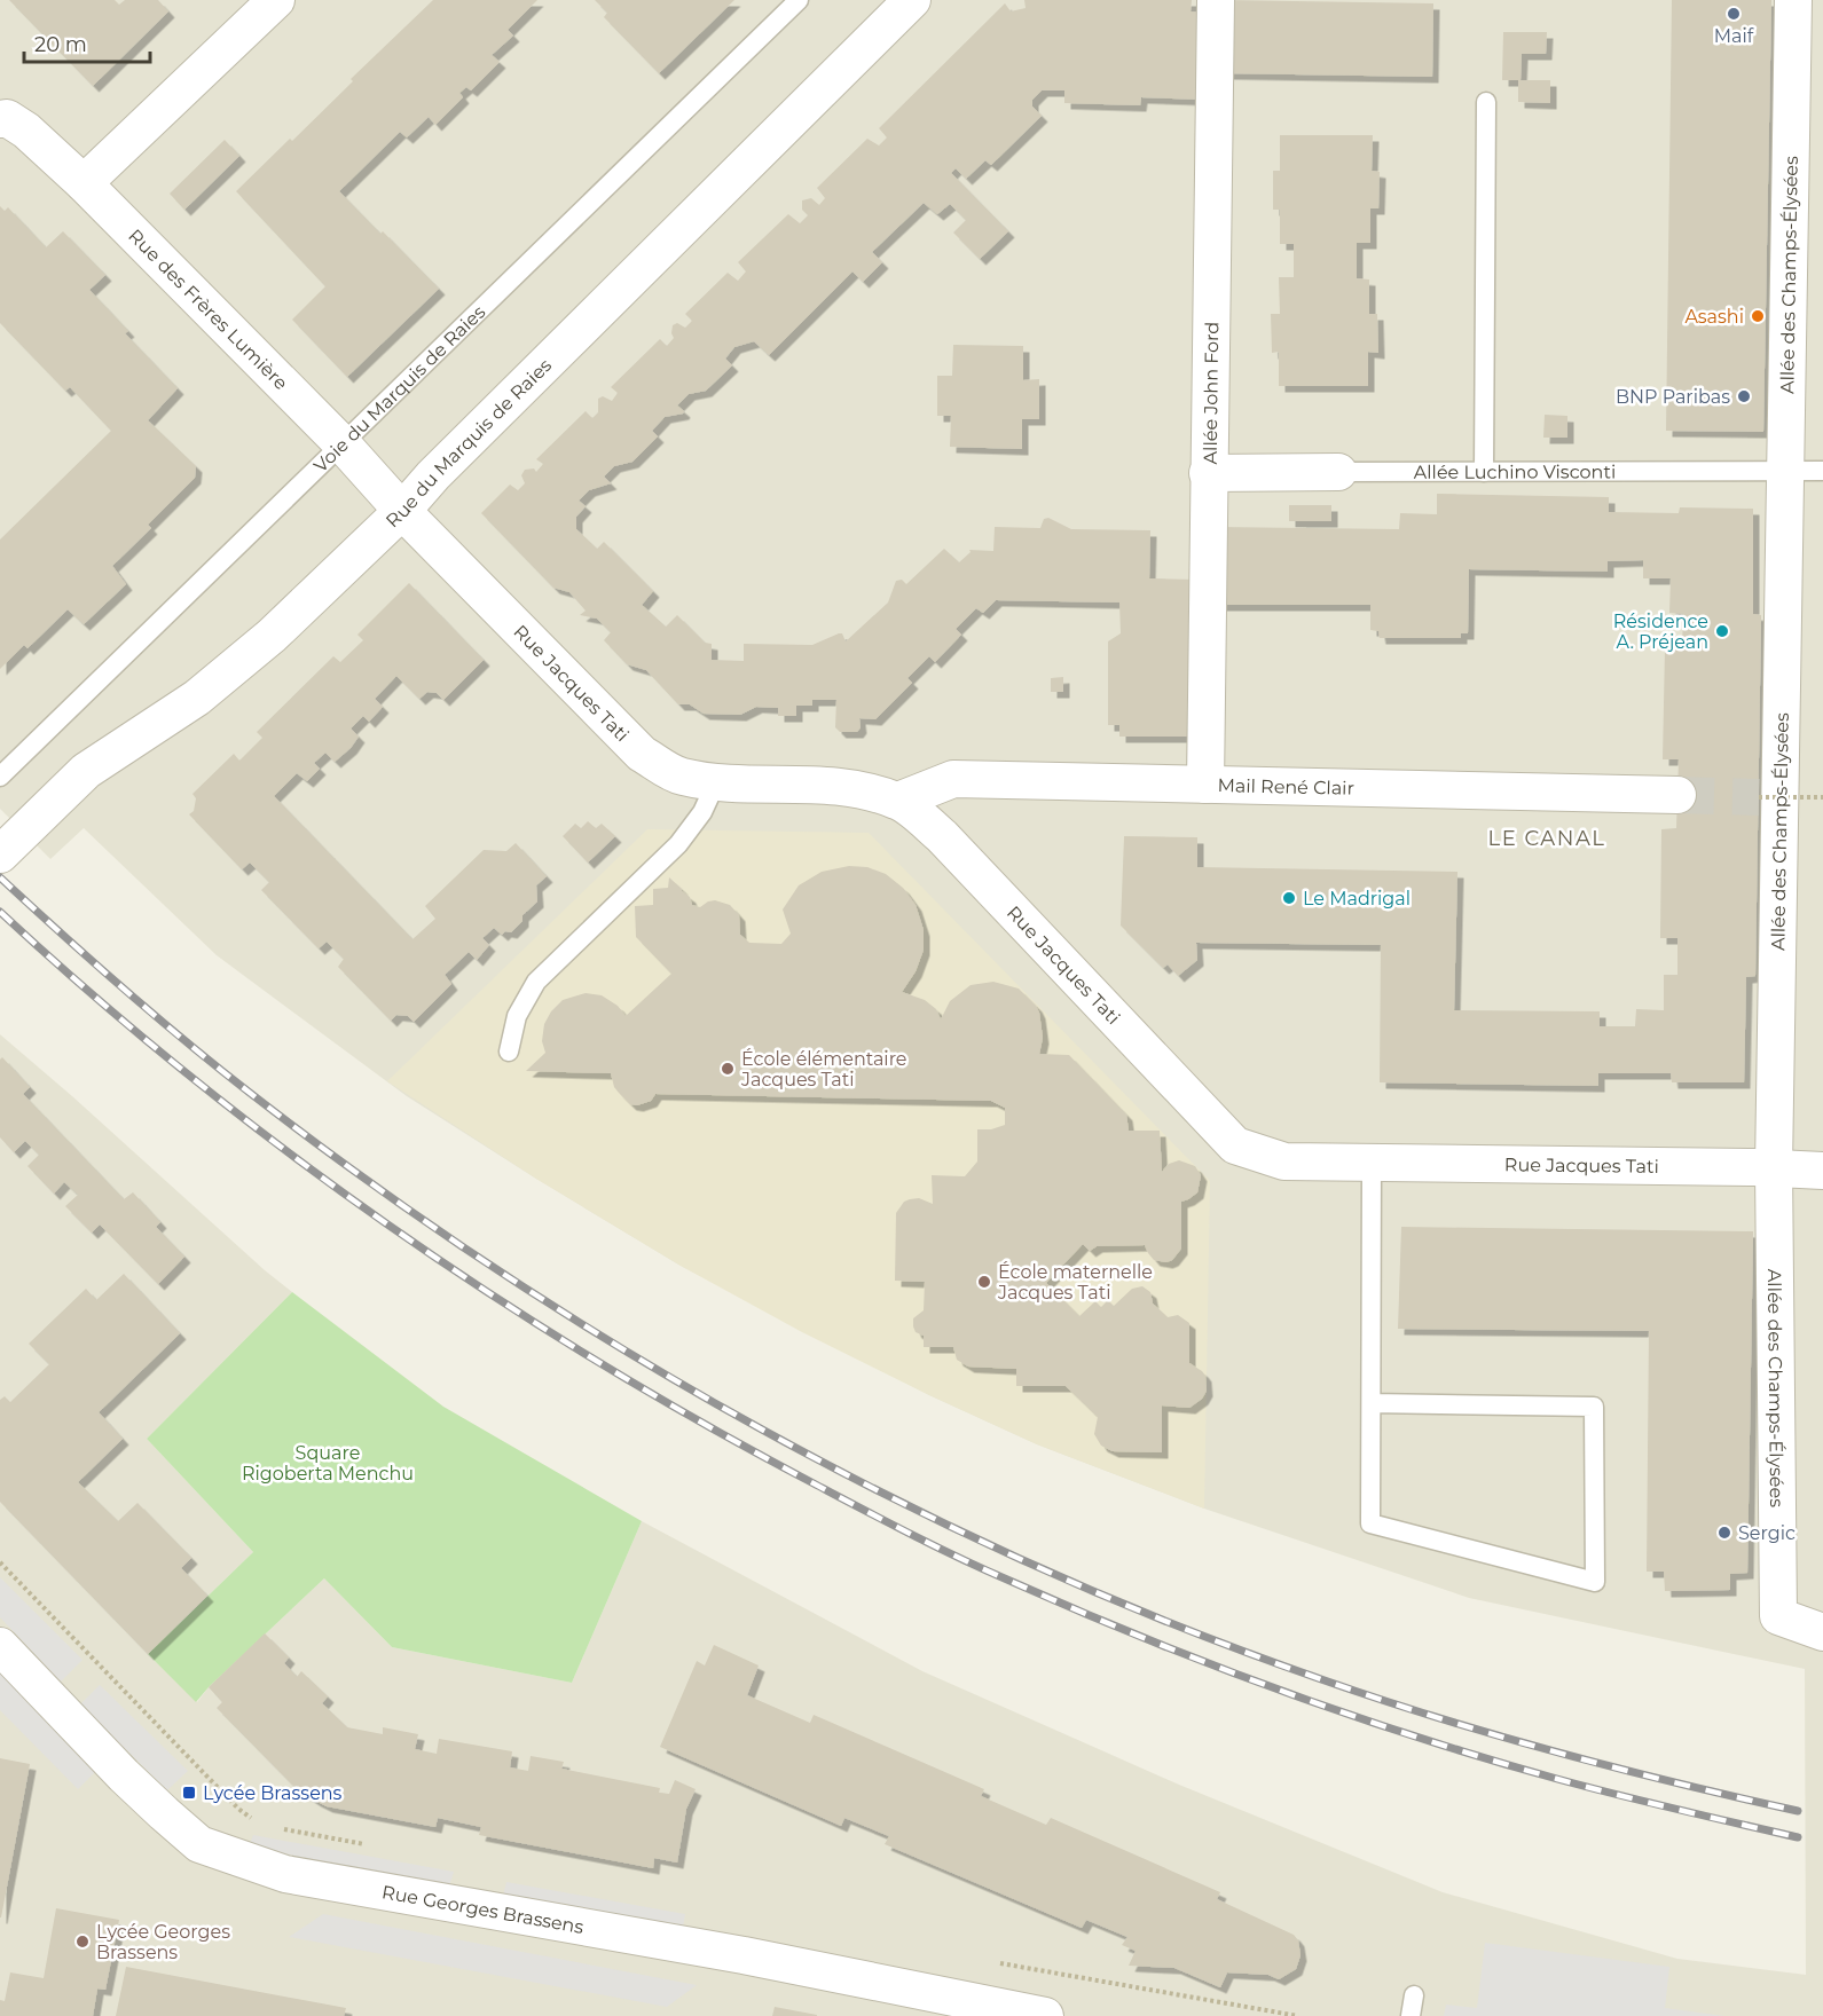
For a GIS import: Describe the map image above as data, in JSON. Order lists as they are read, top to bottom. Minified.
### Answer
{"streets":{"street":["Allée des Champs-Élysées","Rue des Frères Lumière","Allée John Ford","Rue du Marquis de Raies","Allée Luchino Visconti","Rue Jacques Tati","Mail René Clair","Rue Georges Brassens"],"lane":["Voie du Marquis de Raies"]},"crossings":[["Allée des Champs-Élysées","Allée Luchino Visconti"],["Allée des Champs-Élysées","Rue Jacques Tati"],["Rue des Frères Lumière","Voie du Marquis de Raies"],["Rue des Frères Lumière","Rue du Marquis de Raies"],["Rue des Frères Lumière","Rue Jacques Tati"],["Allée John Ford","Allée Luchino Visconti"],["Allée John Ford","Mail René Clair"],["Rue du Marquis de Raies","Rue Jacques Tati"],["Rue Jacques Tati","Mail René Clair"]],"districts":["LE CANAL"],"parks":["Square Rigoberta Menchu"],"places":{"other":["Maif","Asashi","BNP Paribas","Résidence A. Préjean","Le Madrigal","École élémentaire Jacques Tati","École maternelle Jacques Tati","Sergic","Lycée Georges Brassens"],"transit":["Lycée Brassens"]},"scale_bar":"20 m"}
